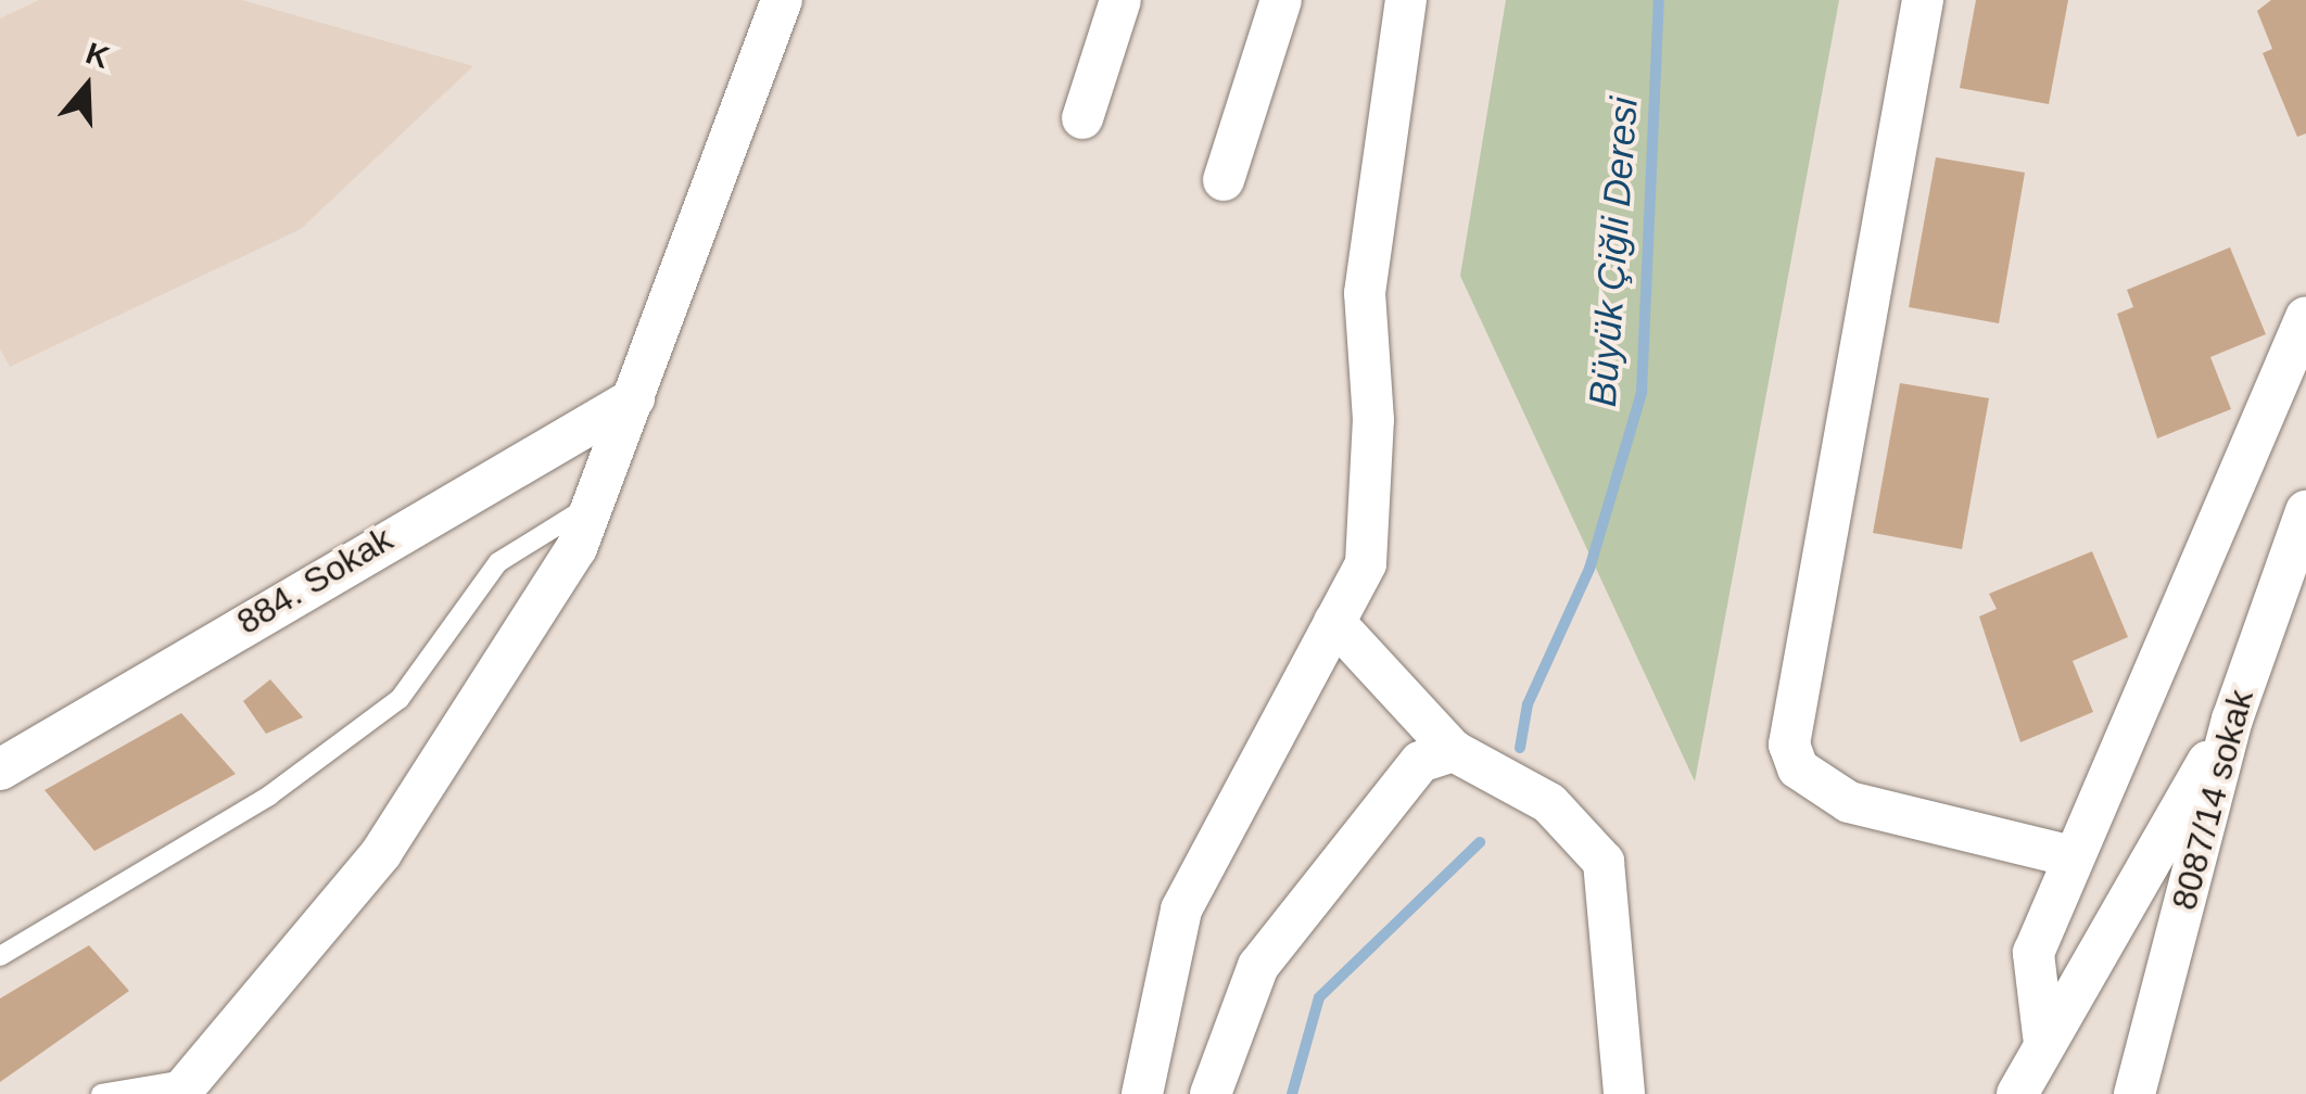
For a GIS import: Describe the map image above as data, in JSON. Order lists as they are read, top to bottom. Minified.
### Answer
{"streets":{"street":["884. Sokak","8087/14 sokak"]},"water":["Büyük Çiğli Deresi"],"north":"top"}
